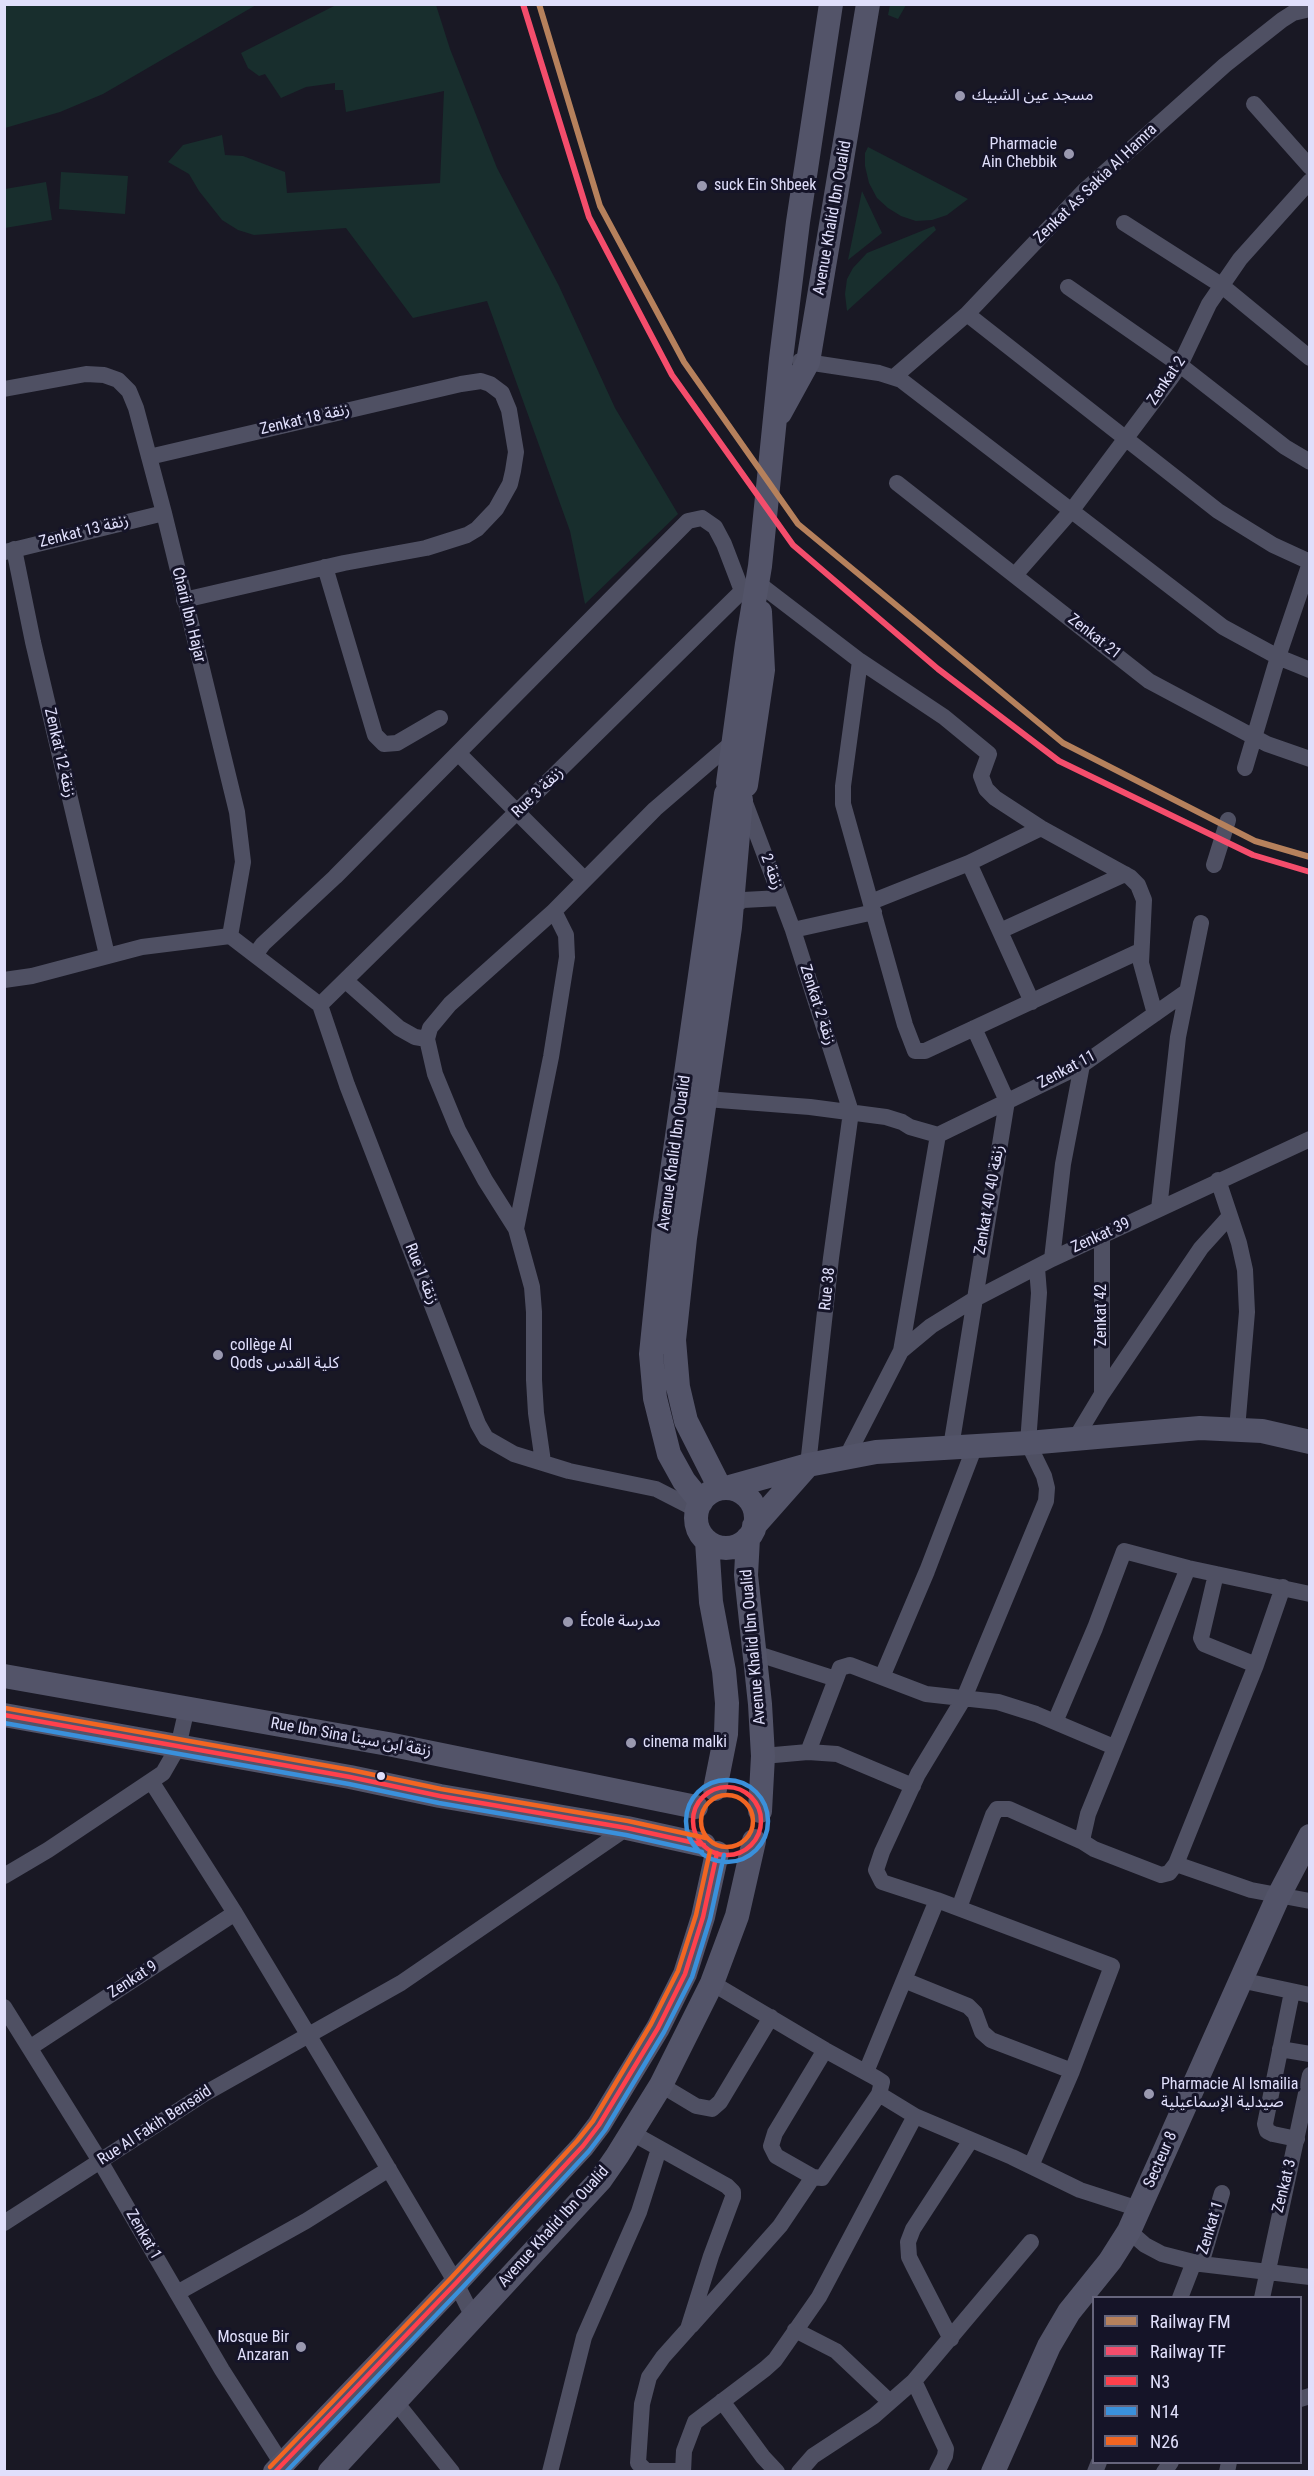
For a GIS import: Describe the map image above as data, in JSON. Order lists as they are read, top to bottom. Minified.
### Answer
{"streets":{"main road":["Avenue Khalid Ibn Oualid","Rue Ibn Sina زنقة ابن سينا","Secteur 8"],"street":["Zenkat As Sakia Al Hamra","Zenkat 2","Zenkat 18 زنقة","Zenkat 13 زنقة","Charii Ibn Hajar","Zenkat 21","Zenkat 12 زنقة","Rue 3 زنقة","زنقة 2","Zenkat 2 زنقة","Zenkat 11","Zenkat 40 زنقة 40","Zenkat 39","Rue 1 زنقة","Rue 38","Zenkat 42","Zenkat 9","Rue Al Fakih Bensaïd","Zenkat 3","Zenkat 1"]},"crossings":[["Avenue Khalid Ibn Oualid","Rue 3 زنقة"],["Avenue Khalid Ibn Oualid","زنقة 2"],["Avenue Khalid Ibn Oualid","Rue 1 زنقة"],["Avenue Khalid Ibn Oualid","Rue Ibn Sina زنقة ابن سينا"],["Avenue Khalid Ibn Oualid","Zenkat 1"],["Zenkat 2","Zenkat 21"],["Zenkat 18 زنقة","Charii Ibn Hajar"],["Zenkat 13 زنقة","Charii Ibn Hajar"],["Zenkat 13 زنقة","Zenkat 12 زنقة"],["Rue 3 زنقة","Rue 1 زنقة"],["زنقة 2","Zenkat 2 زنقة"],["Zenkat 2 زنقة","Rue 38"],["Zenkat 11","Zenkat 40 زنقة 40"],["Zenkat 11","Zenkat 39"],["Zenkat 40 زنقة 40","Zenkat 39"],["Zenkat 39","Zenkat 42"],["Zenkat 9","Zenkat 1"],["Rue Al Fakih Bensaïd","Zenkat 1"]],"places":["مسجد عين الشبيك","Pharmacie Ain Chebbik","suck Ein Shbeek","collège Al Qods كلية القدس","École مدرسة","cinema malki","Pharmacie Al Ismailia صيدلية الإسماعيلية","Mosque Bir Anzaran"],"lines":["rail line FM","rail line TF","transit line N26","transit line N3","transit line N14"],"legend":["Railway FM","Railway TF","N3","N14","N26"]}
